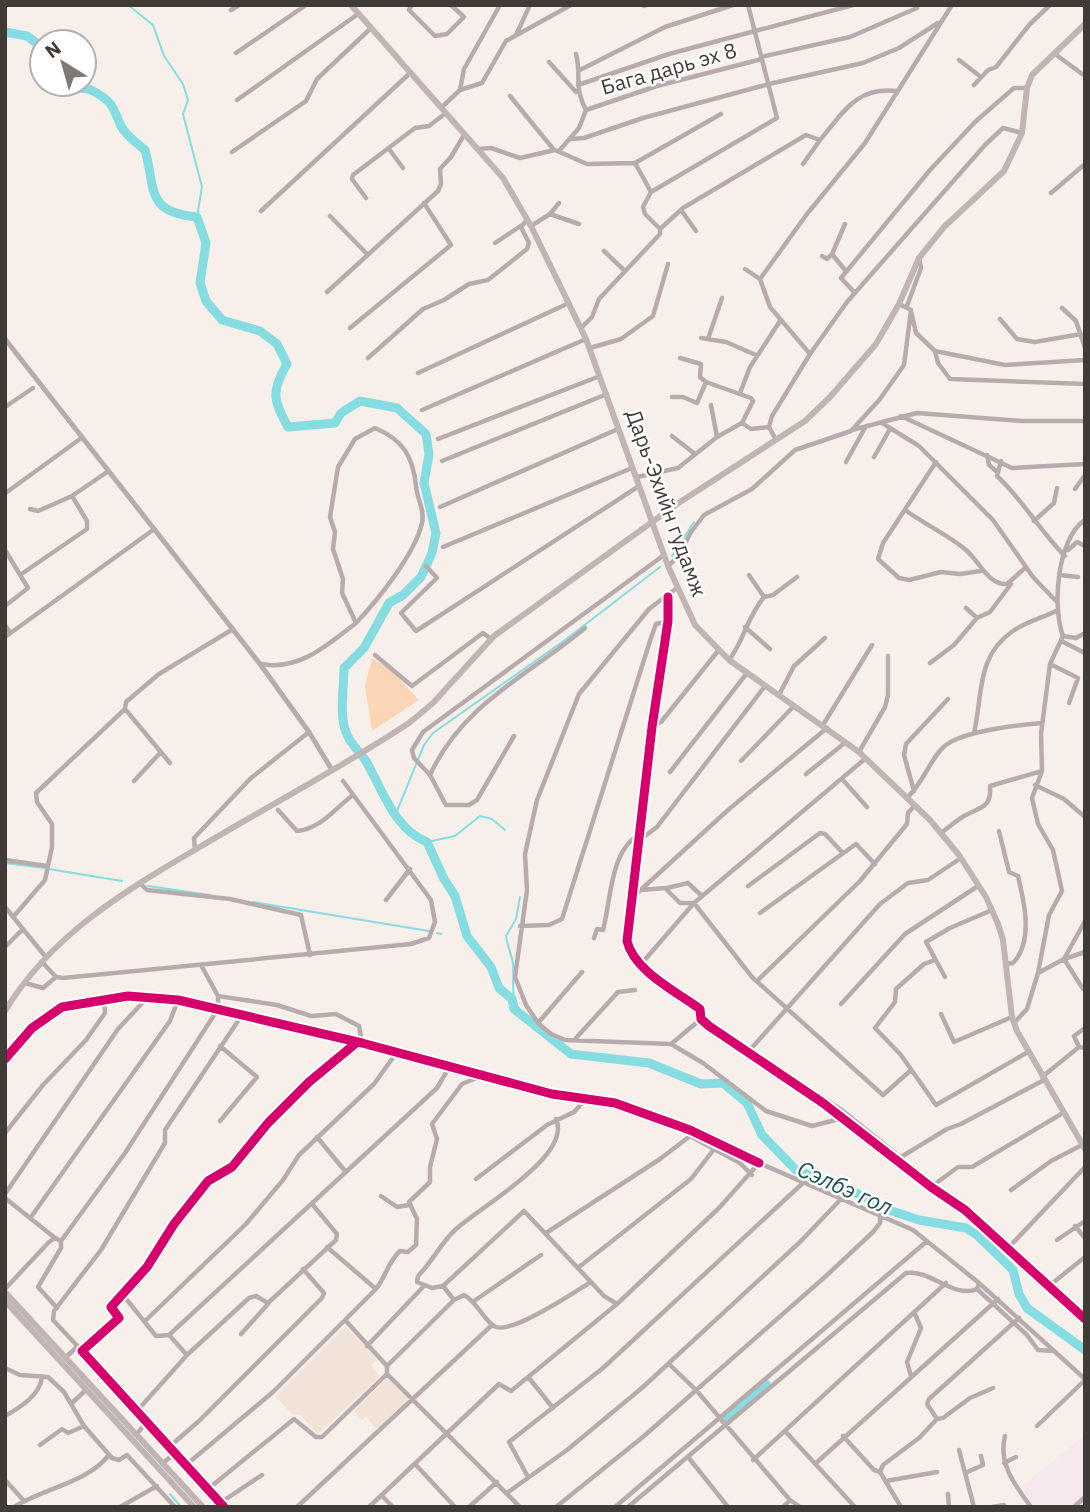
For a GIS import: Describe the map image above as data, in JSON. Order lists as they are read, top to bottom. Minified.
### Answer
{"streets":{"main road":["Дарь-Эхийн гудамж"],"street":["Бага дарь эх 8"]},"water":["Сэлбэ гол"],"north":"top left"}
